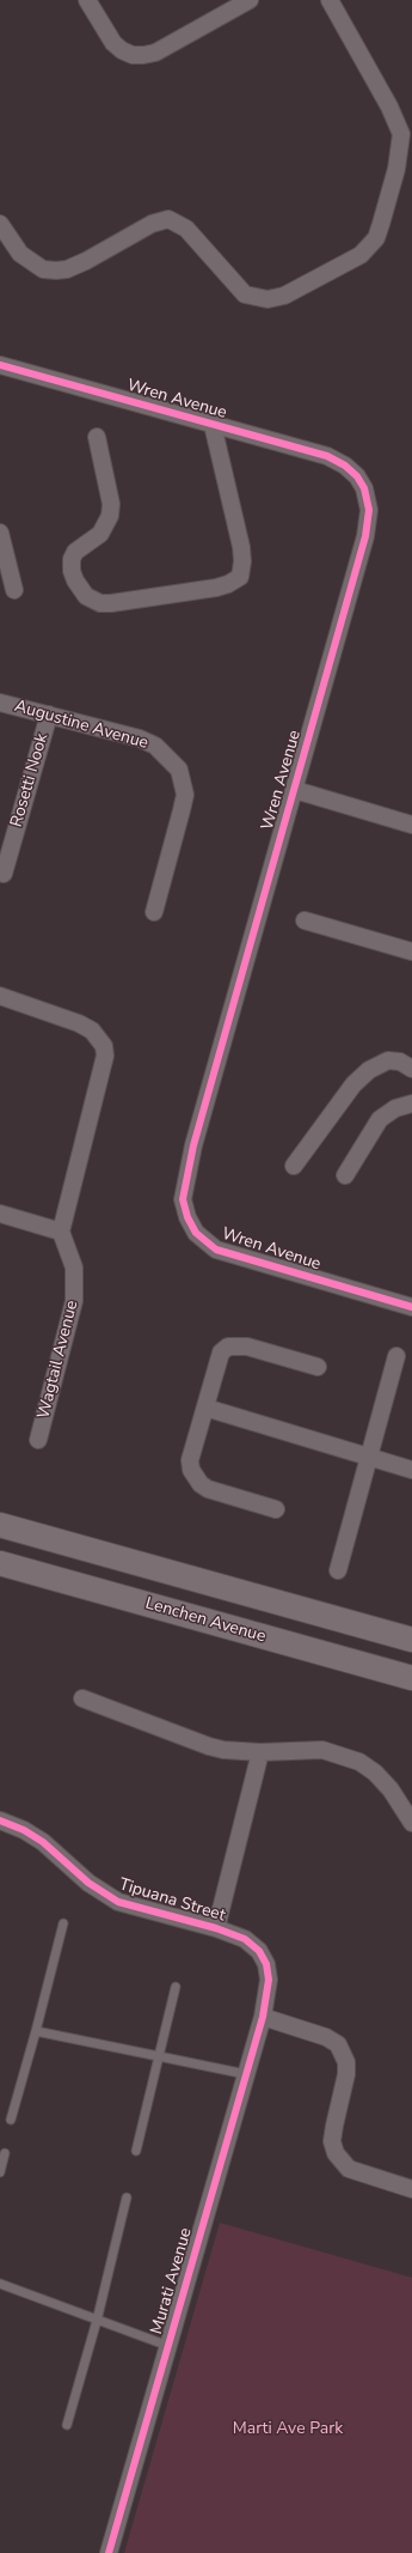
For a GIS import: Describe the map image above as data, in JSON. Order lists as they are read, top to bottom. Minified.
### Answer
{"streets":{"main road":["Lenchen Avenue"],"street":["Wren Avenue","Augustine Avenue","Rosetti Nook","Wagtail Avenue","Tipuana Street","Murati Avenue"]},"crossings":[["Augustine Avenue","Rosetti Nook"],["Tipuana Street","Murati Avenue"]],"parks":["Marti Ave Park"]}
